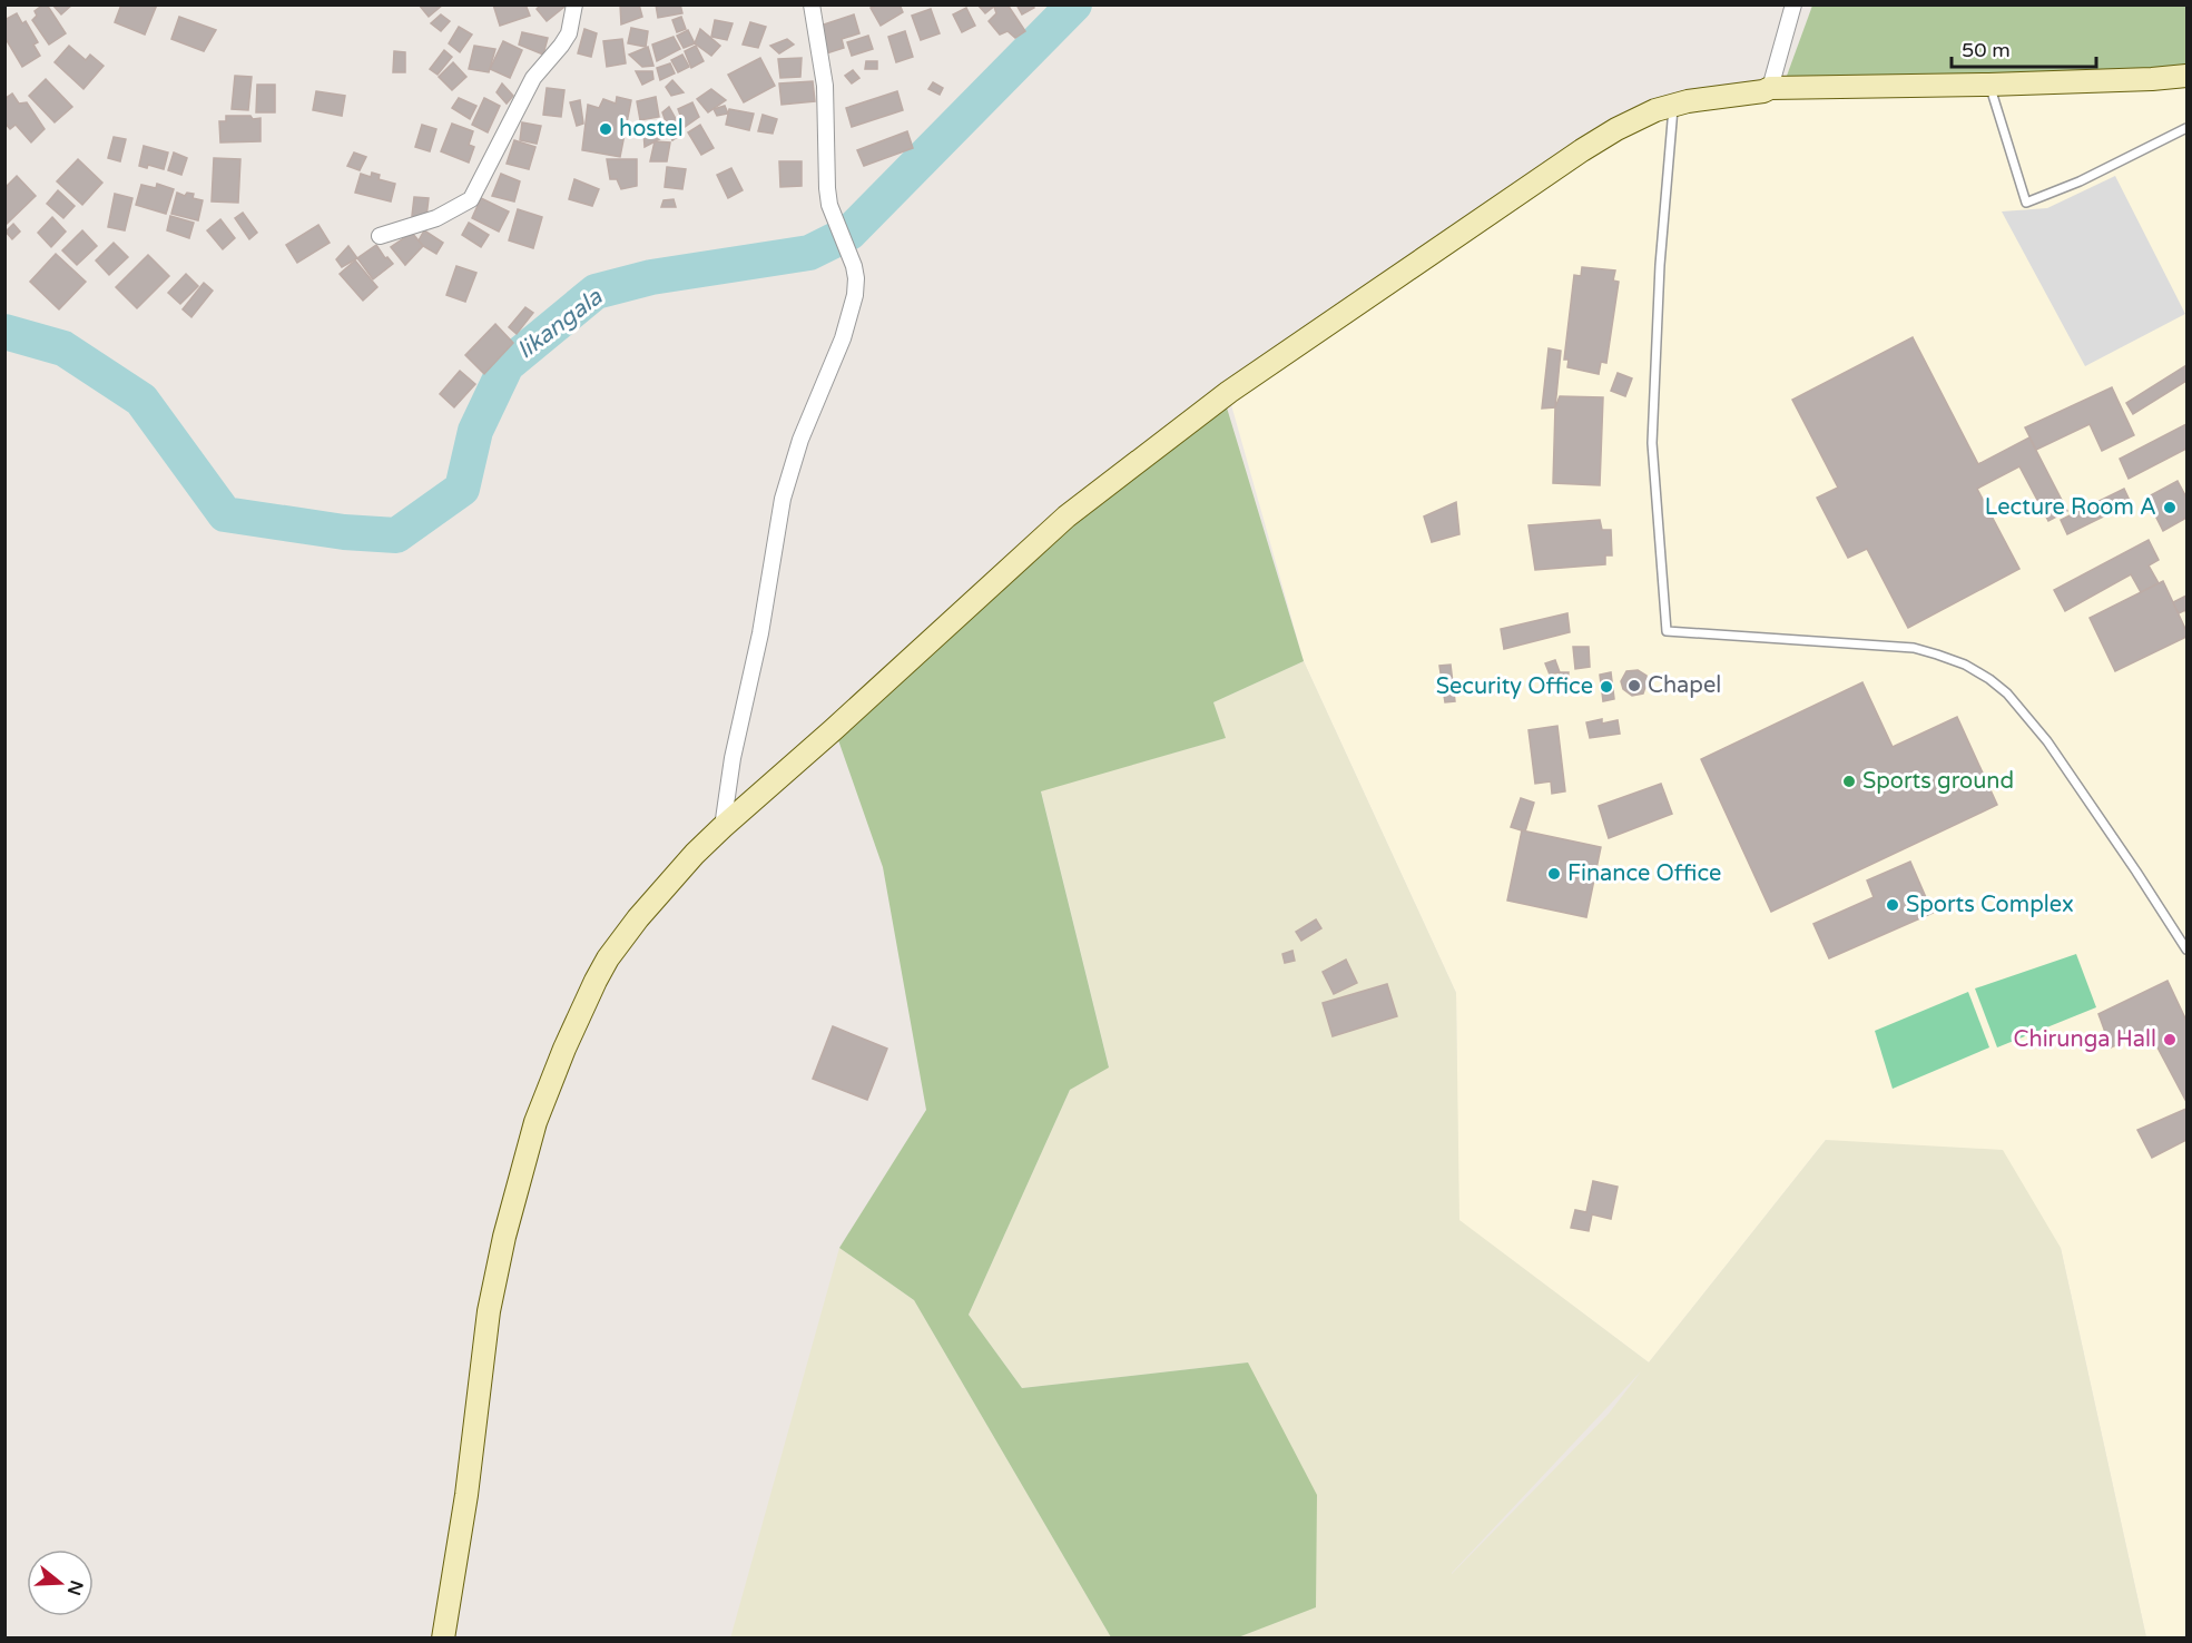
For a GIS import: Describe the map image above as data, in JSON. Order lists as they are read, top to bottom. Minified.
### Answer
{"water":["likangala"],"places":["hostel","Lecture Room A","Chapel","Security Office","Sports ground","Finance Office","Sports Complex","Chirunga Hall"],"scale_bar":"50 m","north":"right"}
